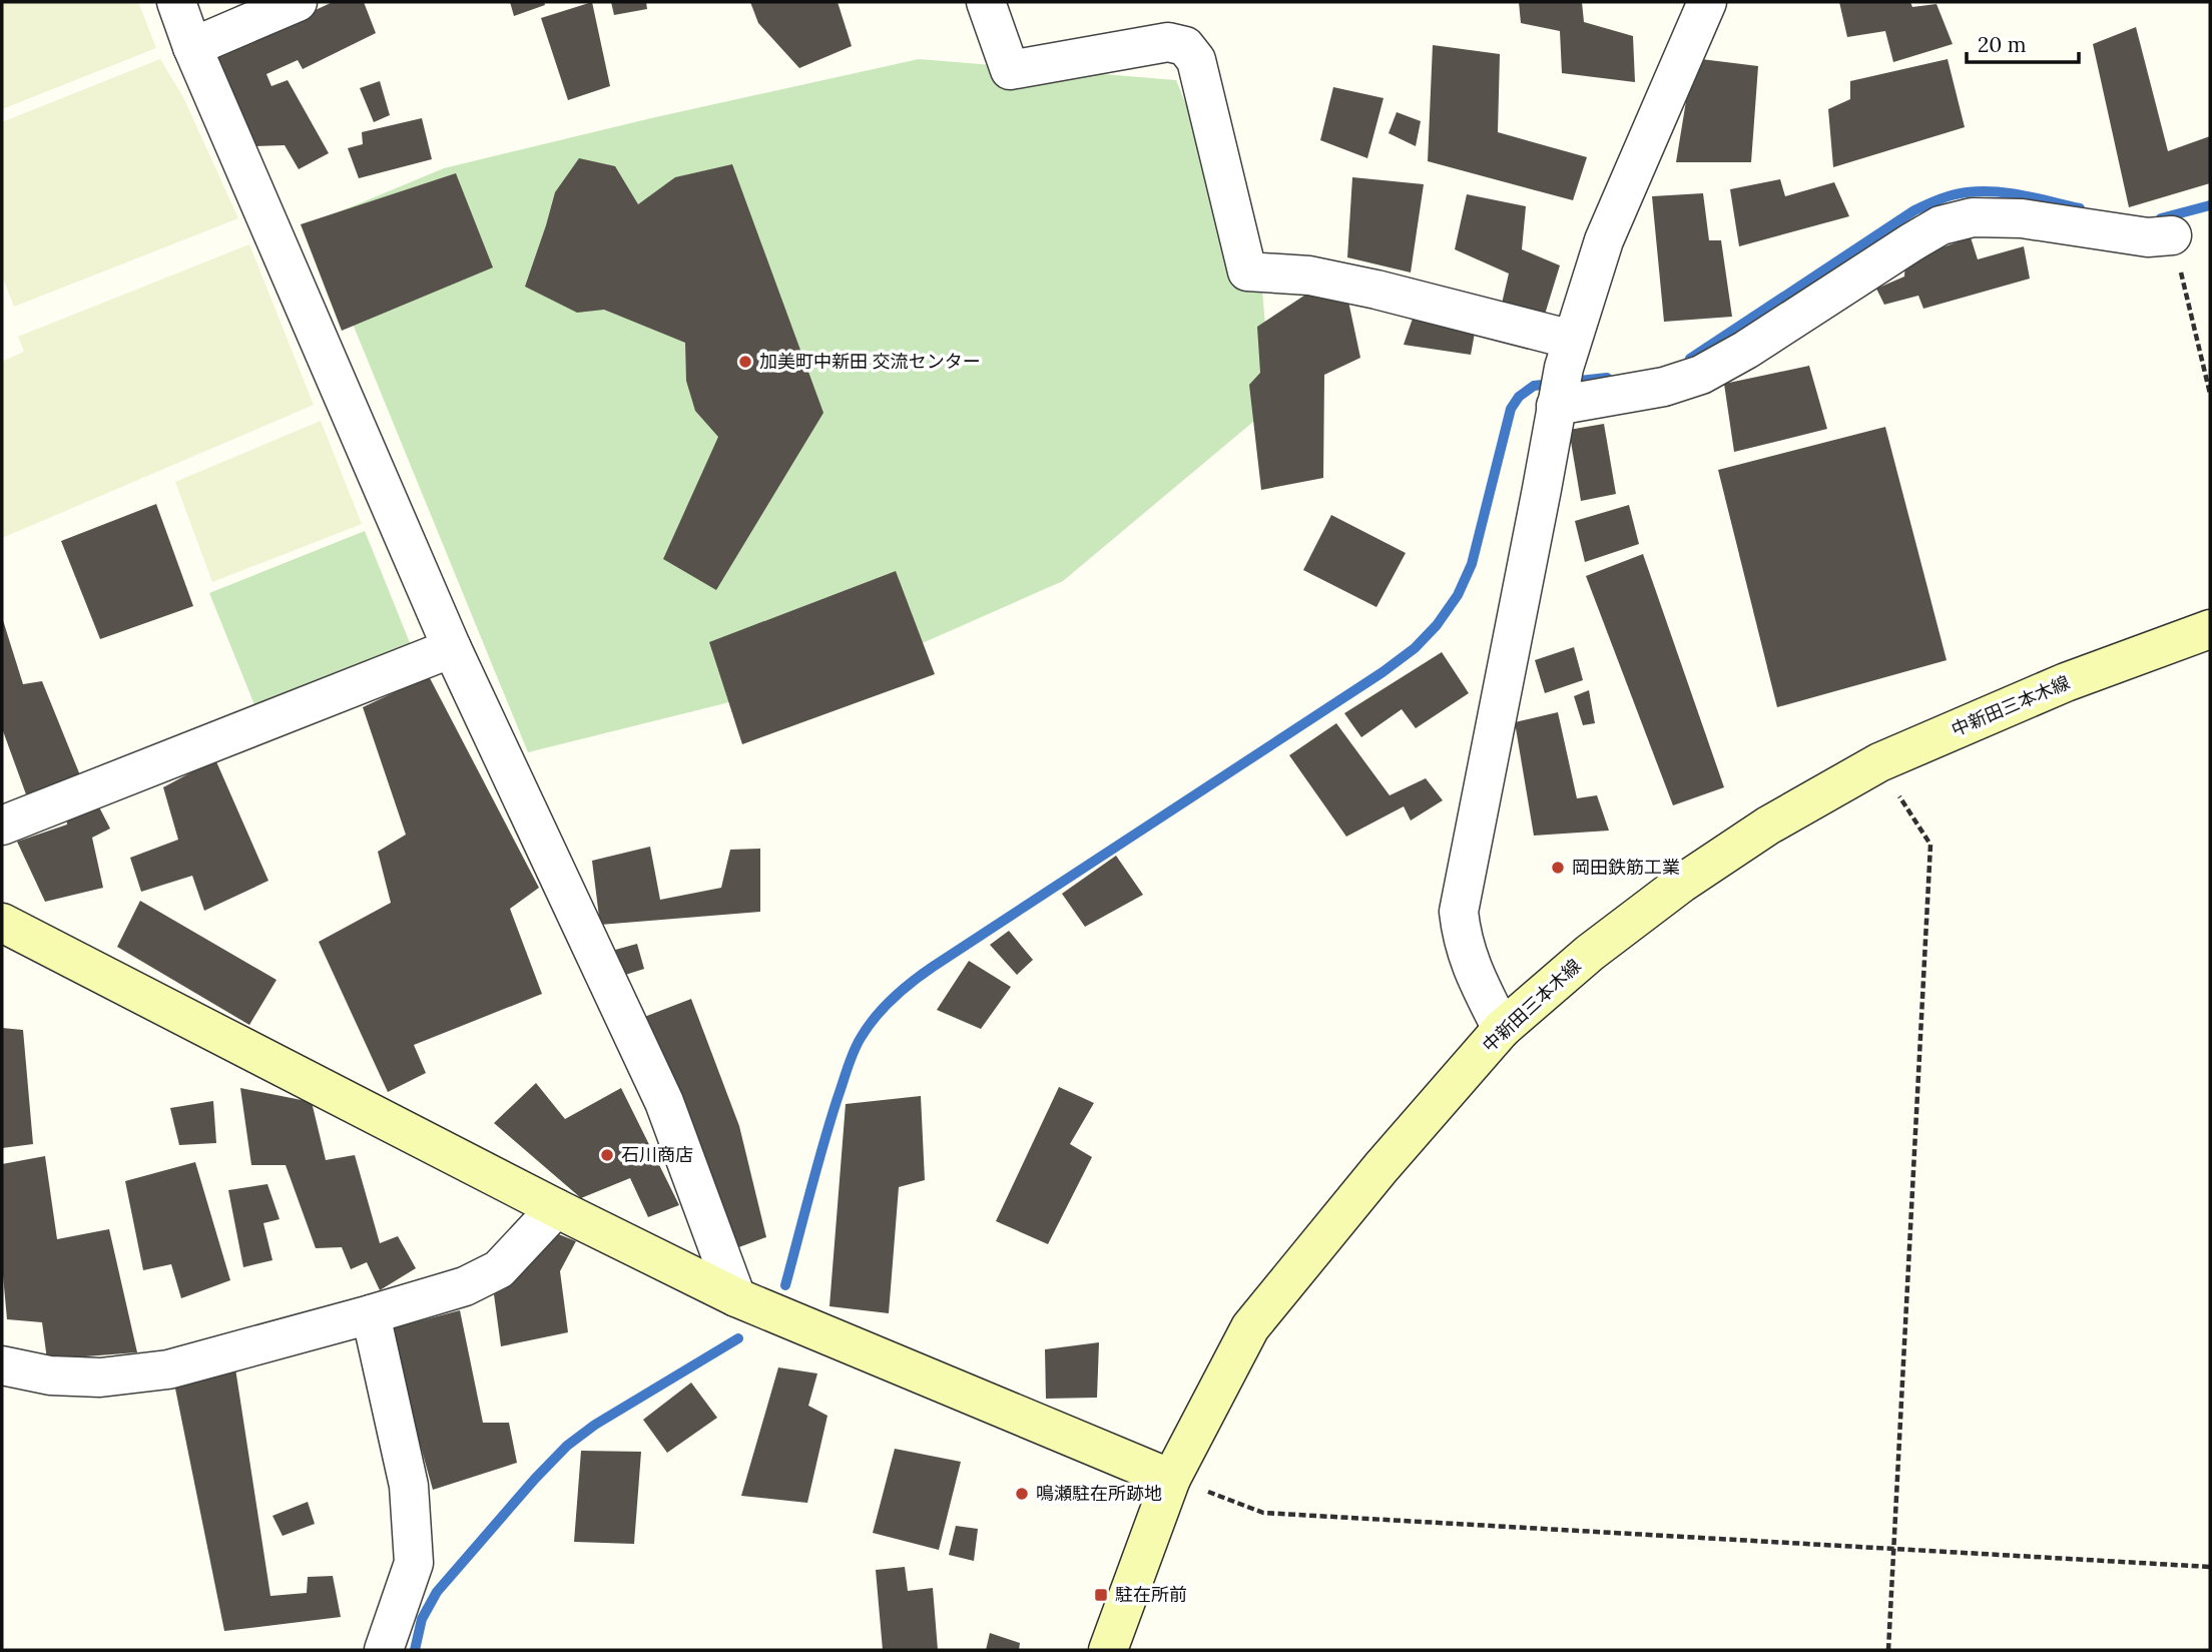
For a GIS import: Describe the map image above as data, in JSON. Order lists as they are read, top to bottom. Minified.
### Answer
{"streets":{"main road":["中新田三本木線"]},"places":{"other":["加美町中新田 交流センター","岡田鉄筋工業","石川商店","鳴瀬駐在所跡地"],"transit":["駐在所前"]},"scale_bar":"20 m"}
